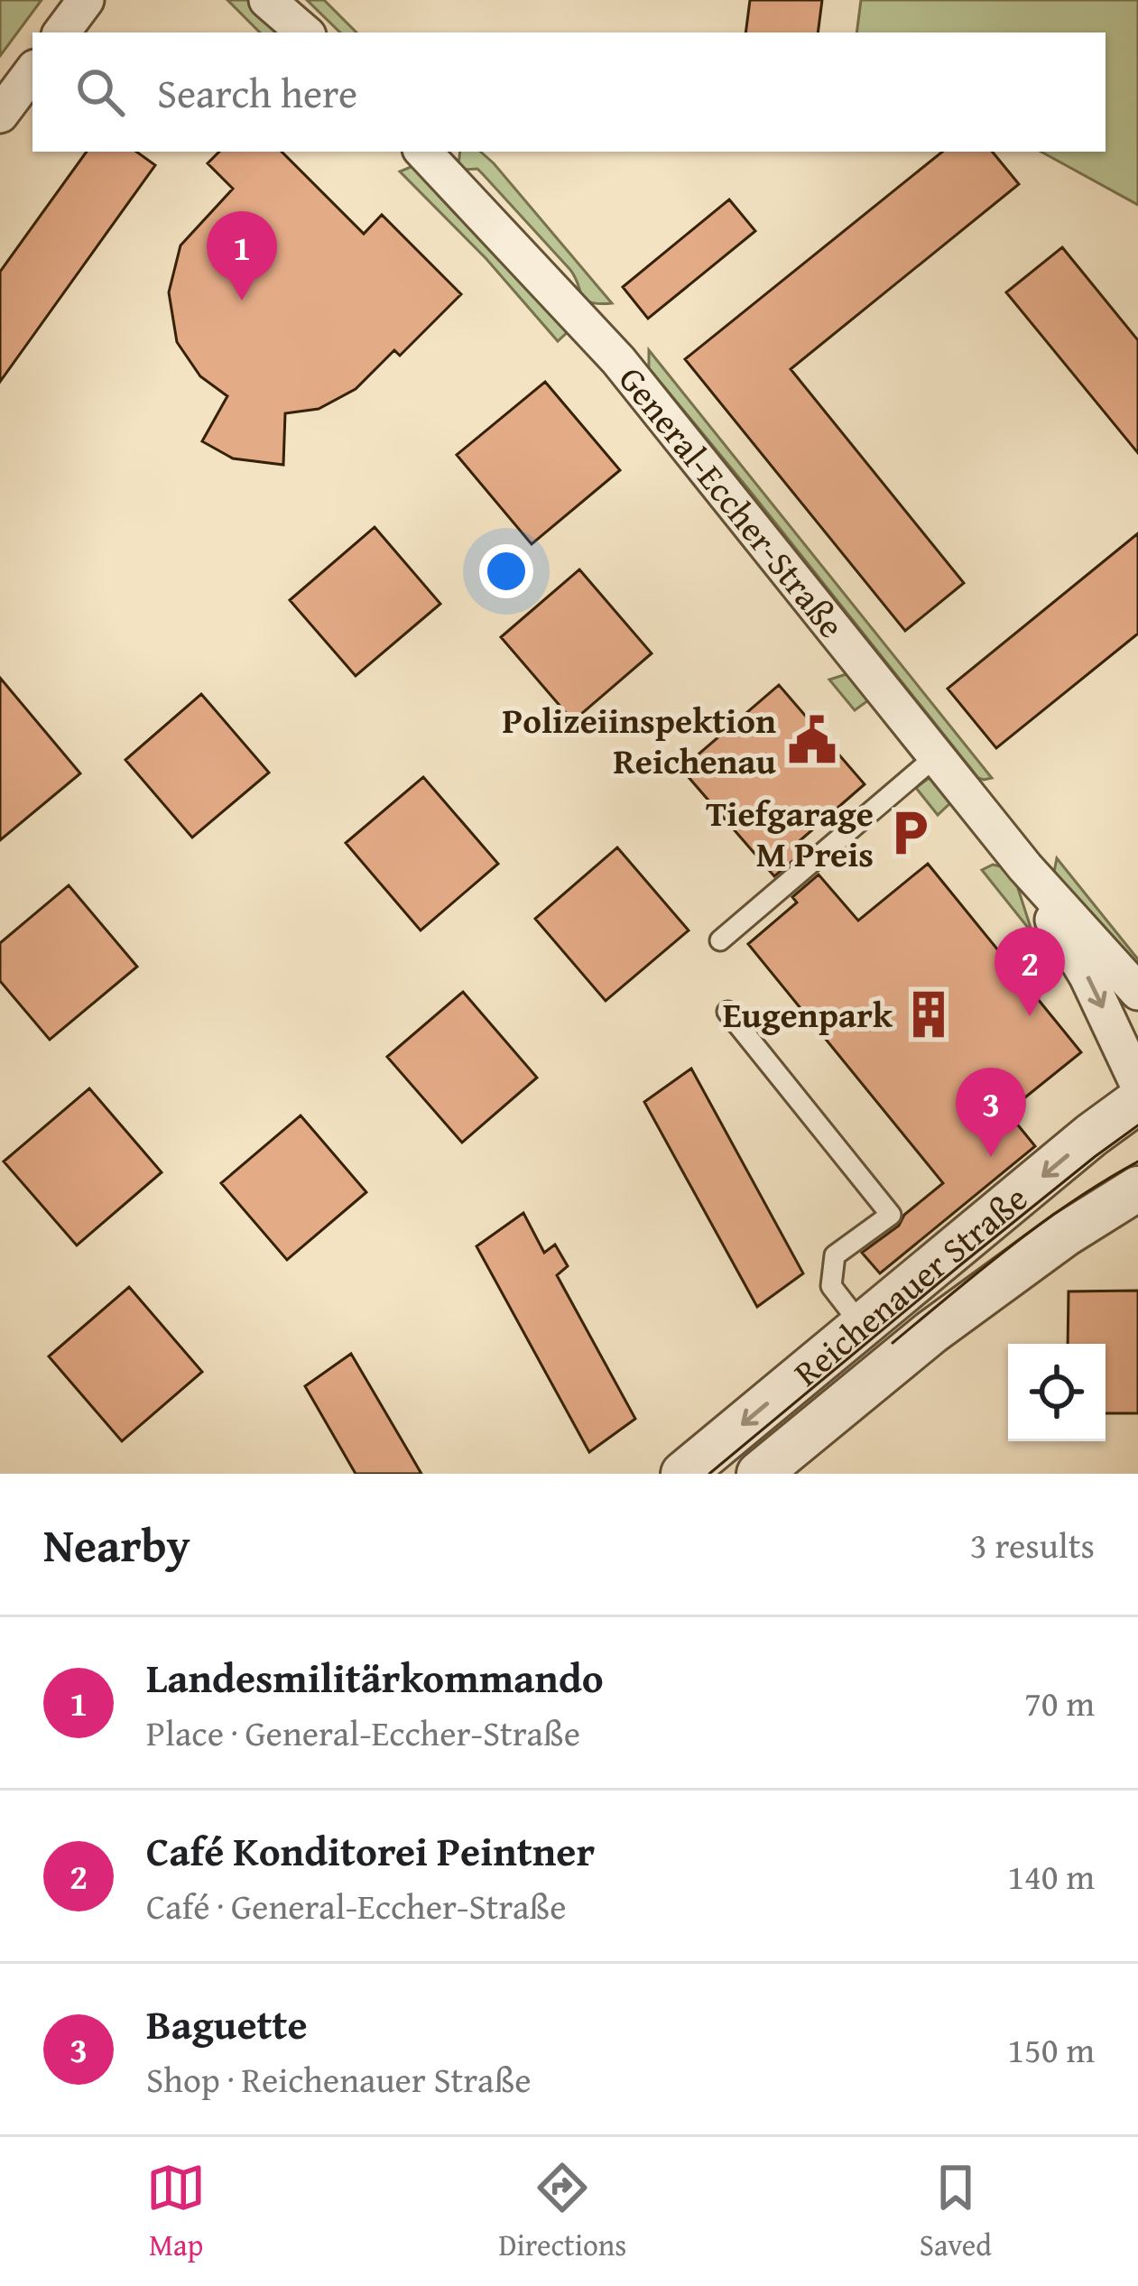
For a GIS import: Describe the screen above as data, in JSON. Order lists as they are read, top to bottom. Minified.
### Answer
{"streets":{"street":["General-Eccher-Straße","Reichenauer Straße"]},"places":{"public building":["Polizeiinspektion Reichenau"],"parking":["Tiefgarage M Preis"],"building":["Eugenpark"]},"page":{"search":"Search here","pins":["1","2","3"],"heading":["Nearby","3 results"],"list":[{"mark":"1","name":"Landesmilitärkommando","note":"Place · General-Eccher-Straße","value":"70 m"},{"mark":"2","name":"Café Konditorei Peintner","note":"Café · General-Eccher-Straße","value":"140 m"},{"mark":"3","name":"Baguette","note":"Shop · Reichenauer Straße","value":"150 m"}],"nav":["Map","Directions","Saved"]}}
